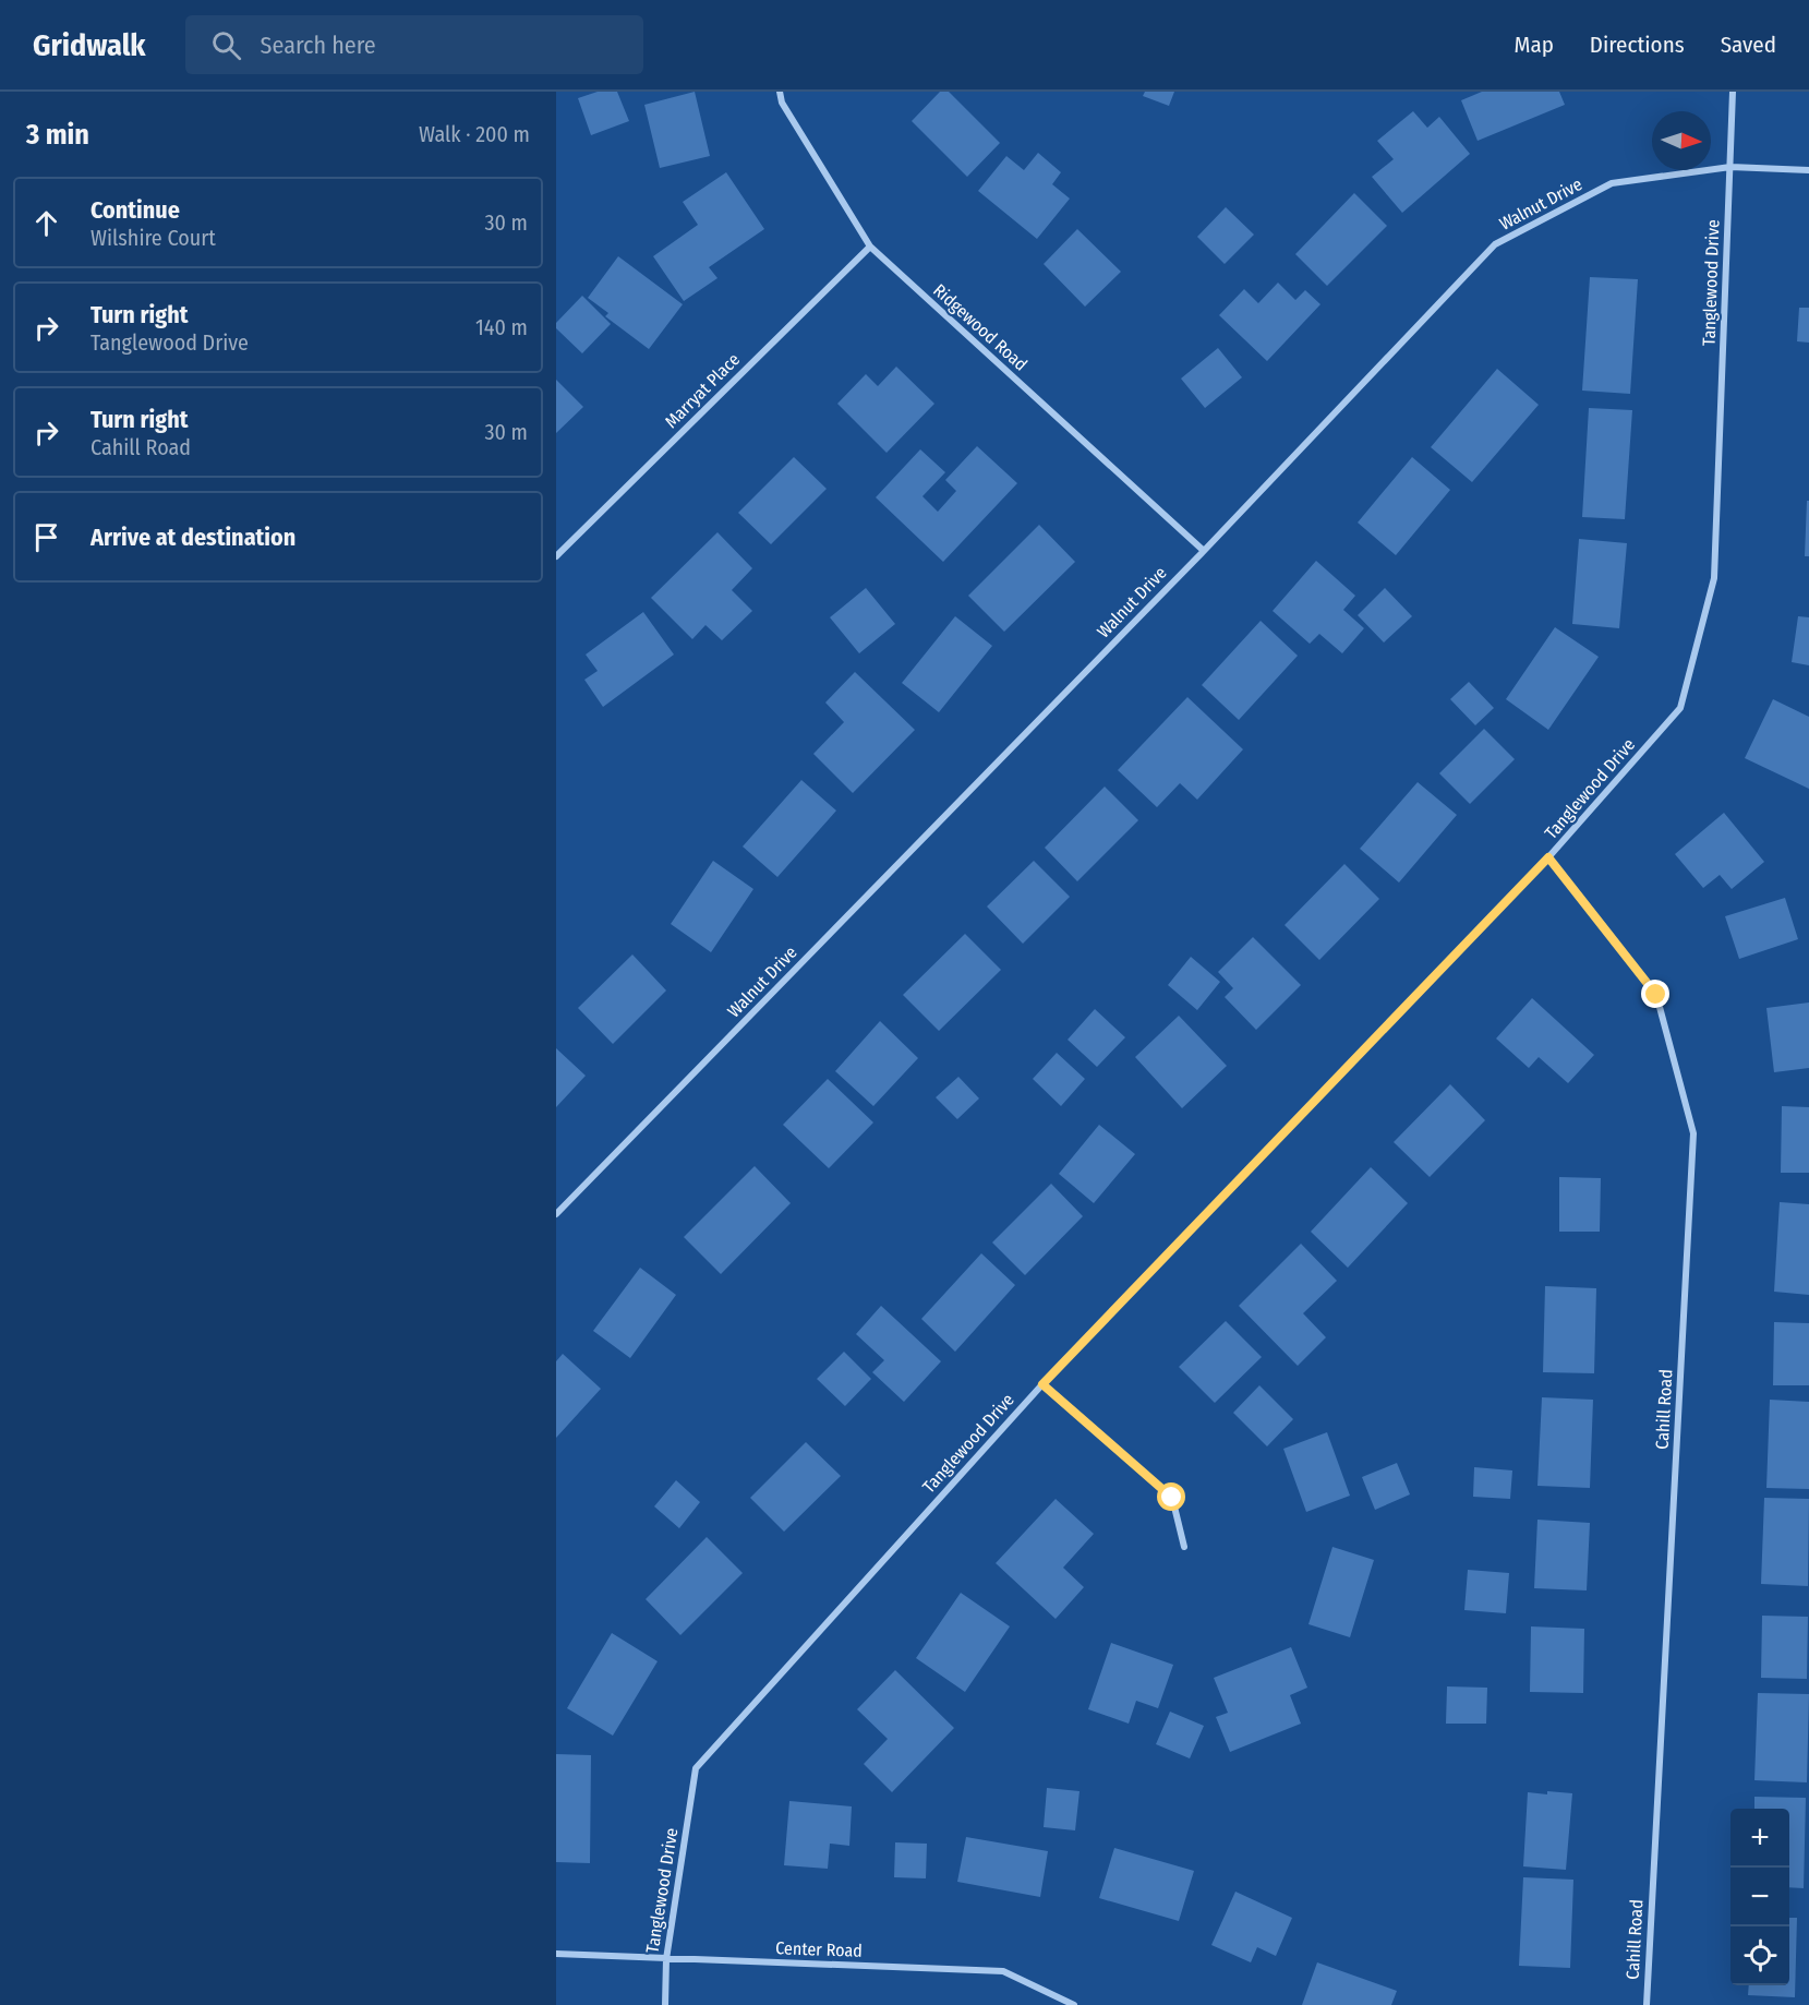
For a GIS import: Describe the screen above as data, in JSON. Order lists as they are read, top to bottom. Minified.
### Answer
{"streets":{"street":["Walnut Drive","Tanglewood Drive","Ridgewood Road","Marryat Place","Cahill Road","Center Road"]},"crossings":[["Walnut Drive","Tanglewood Drive"],["Walnut Drive","Ridgewood Road"],["Tanglewood Drive","Cahill Road"],["Tanglewood Drive","Center Road"],["Ridgewood Road","Marryat Place"]],"north":"right","page":{"header":"Gridwalk","search":"Search here","nav":["Map","Directions","Saved"],"heading":["3 min","Walk · 200 m"],"list":[["Continue","Wilshire Court","30 m"],["Turn right","Tanglewood Drive","140 m"],["Turn right","Cahill Road","30 m"],"Arrive at destination"],"map_buttons":["+","−"]}}
